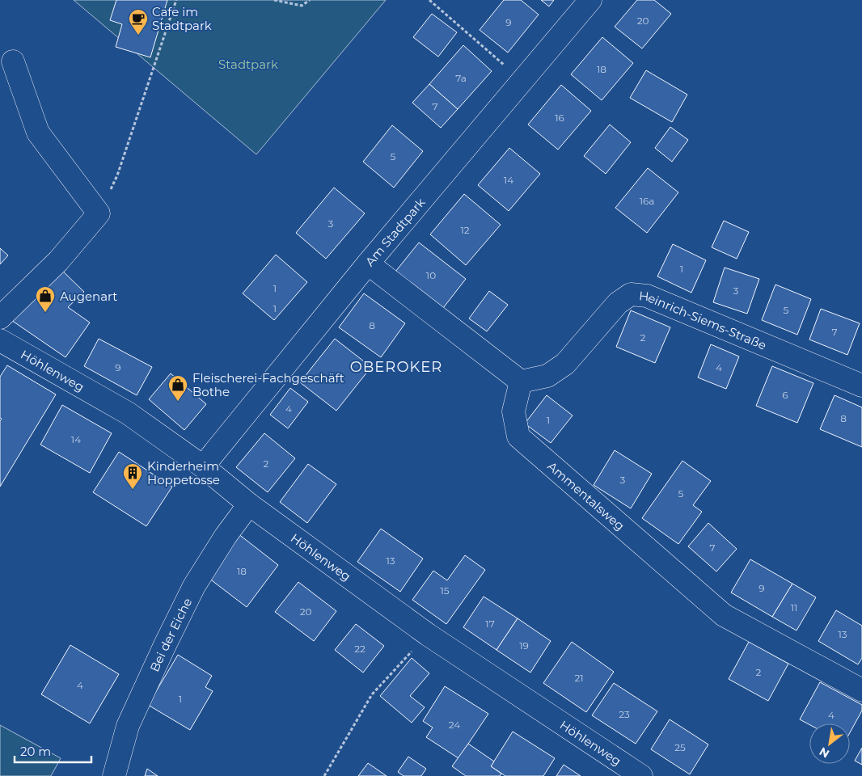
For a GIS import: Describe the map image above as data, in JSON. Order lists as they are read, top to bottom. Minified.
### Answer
{"streets":{"street":["Am Stadtpark","Heinrich-Siems-Straße","Höhlenweg","Ammentalsweg","Bei der Eiche"]},"crossings":[["Am Stadtpark","Höhlenweg"],["Heinrich-Siems-Straße","Ammentalsweg"],["Höhlenweg","Bei der Eiche"]],"districts":["OBEROKER"],"parks":["Stadtpark"],"places":{"cafe":["Cafe im Stadtpark"],"shop":["Augenart","Fleischerei-Fachgeschäft Bothe"],"building":["Kinderheim Hoppetosse"]},"house_numbers":["20","9","18","7a","7","16","5","14","16a","3","12","1","10","1","3","1","5","8","7","2","9","4","6","4","8","1","14","2","3","5","7","13","18","9","15","11","20","17","13","19","22","2","21","4","1","23","4","24","25"],"scale_bar":"20 m","north":"bottom left"}
